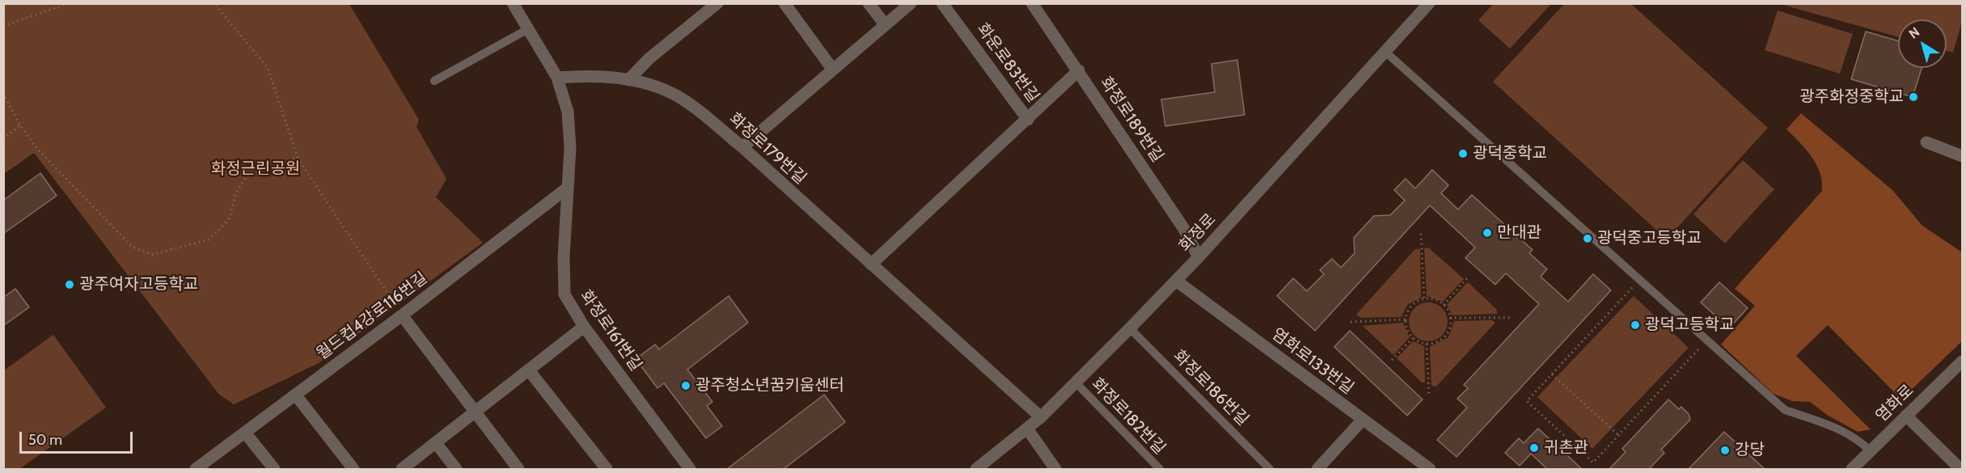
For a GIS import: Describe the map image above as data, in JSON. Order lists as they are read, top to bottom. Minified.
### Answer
{"streets":{"street":["화운로83번길","화정로189번길","화정로179번길","화정로","월드컵4강로116번길","화정로161번길","염화로133번길","염화로"],"lane":["화정로186번길","화정로182번길"]},"crossings":[["화정로189번길","화정로"],["화정로179번길","화정로"],["화정로179번길","화정로161번길"],["화정로","염화로133번길"],["화정로","화정로186번길"],["화정로","화정로182번길"],["월드컵4강로116번길","화정로161번길"]],"parks":["화정근린공원"],"places":["광주화정중학교","광덕중학교","만대관","광덕중고등학교","광주여자고등학교","광덕고등학교","광주청소년꿈키움센터","귀촌관","강당"],"scale_bar":"50 m","north":"top left"}
